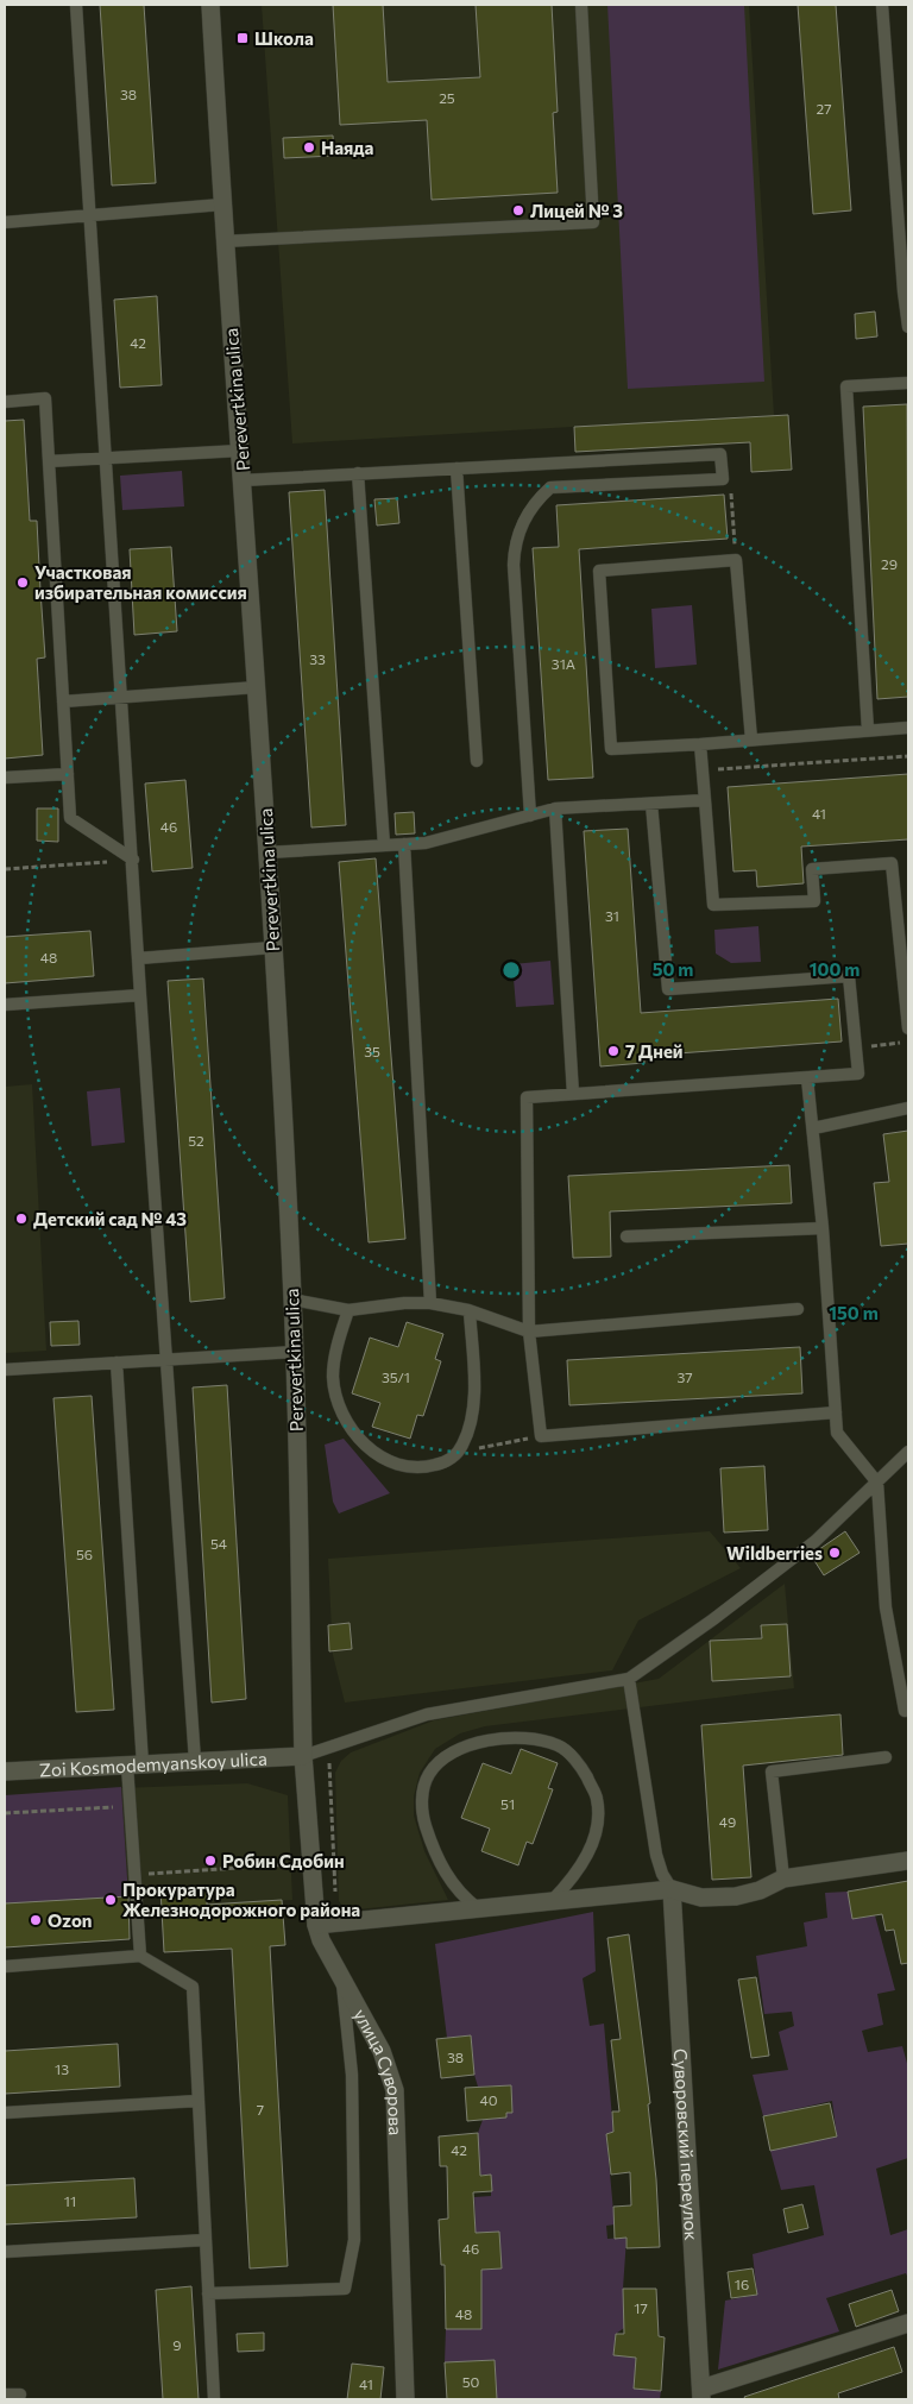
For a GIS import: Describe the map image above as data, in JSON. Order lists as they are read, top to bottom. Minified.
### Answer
{"streets":{"street":["Perevertkina ulica","Zoi Kosmodemyanskoy ulica","улица Суворова","Суворовский переулок"]},"crossings":[["Perevertkina ulica","Zoi Kosmodemyanskoy ulica"],["Perevertkina ulica","улица Суворова"],["Zoi Kosmodemyanskoy ulica","улица Суворова"]],"places":{"transit":["Школа"],"other":["Наяда","Лицей № 3","Участковая избирательная комиссия","7 Дней","Детский сад № 43","Wildberries","Робин Сдобин","Прокуратура Железнодорожного района","Ozon"]},"house_numbers":["38","25","27","42","29","33","31А","41","46","31","48","35","52","35/1","37","54","56","51","49","38","13","40","7","42","11","46","16","17","48","9","50","41"],"rings":["50 m","100 m","150 m"]}
